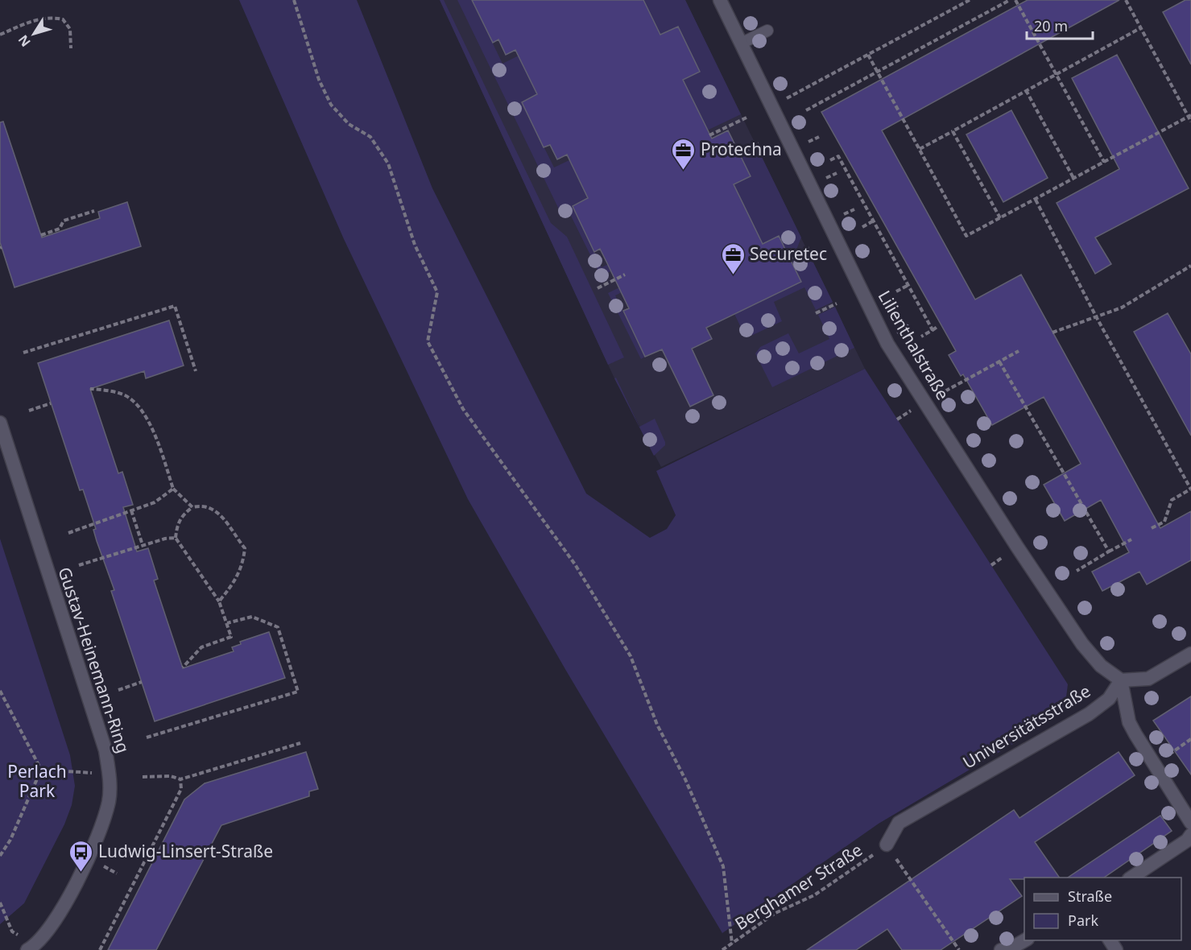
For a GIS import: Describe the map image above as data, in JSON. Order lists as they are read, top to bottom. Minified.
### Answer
{"streets":{"street":["Lilienthalstraße","Gustav-Heinemann-Ring","Universitätsstraße"],"path":["Berghamer Straße"]},"crossings":[["Lilienthalstraße","Universitätsstraße"],["Universitätsstraße","Berghamer Straße"]],"parks":["Perlach Park"],"places":{"office":["Protechna","Securetec"],"bus stop":["Ludwig-Linsert-Straße"]},"legend":["Straße","Park"],"scale_bar":"20 m","north":"bottom left"}
